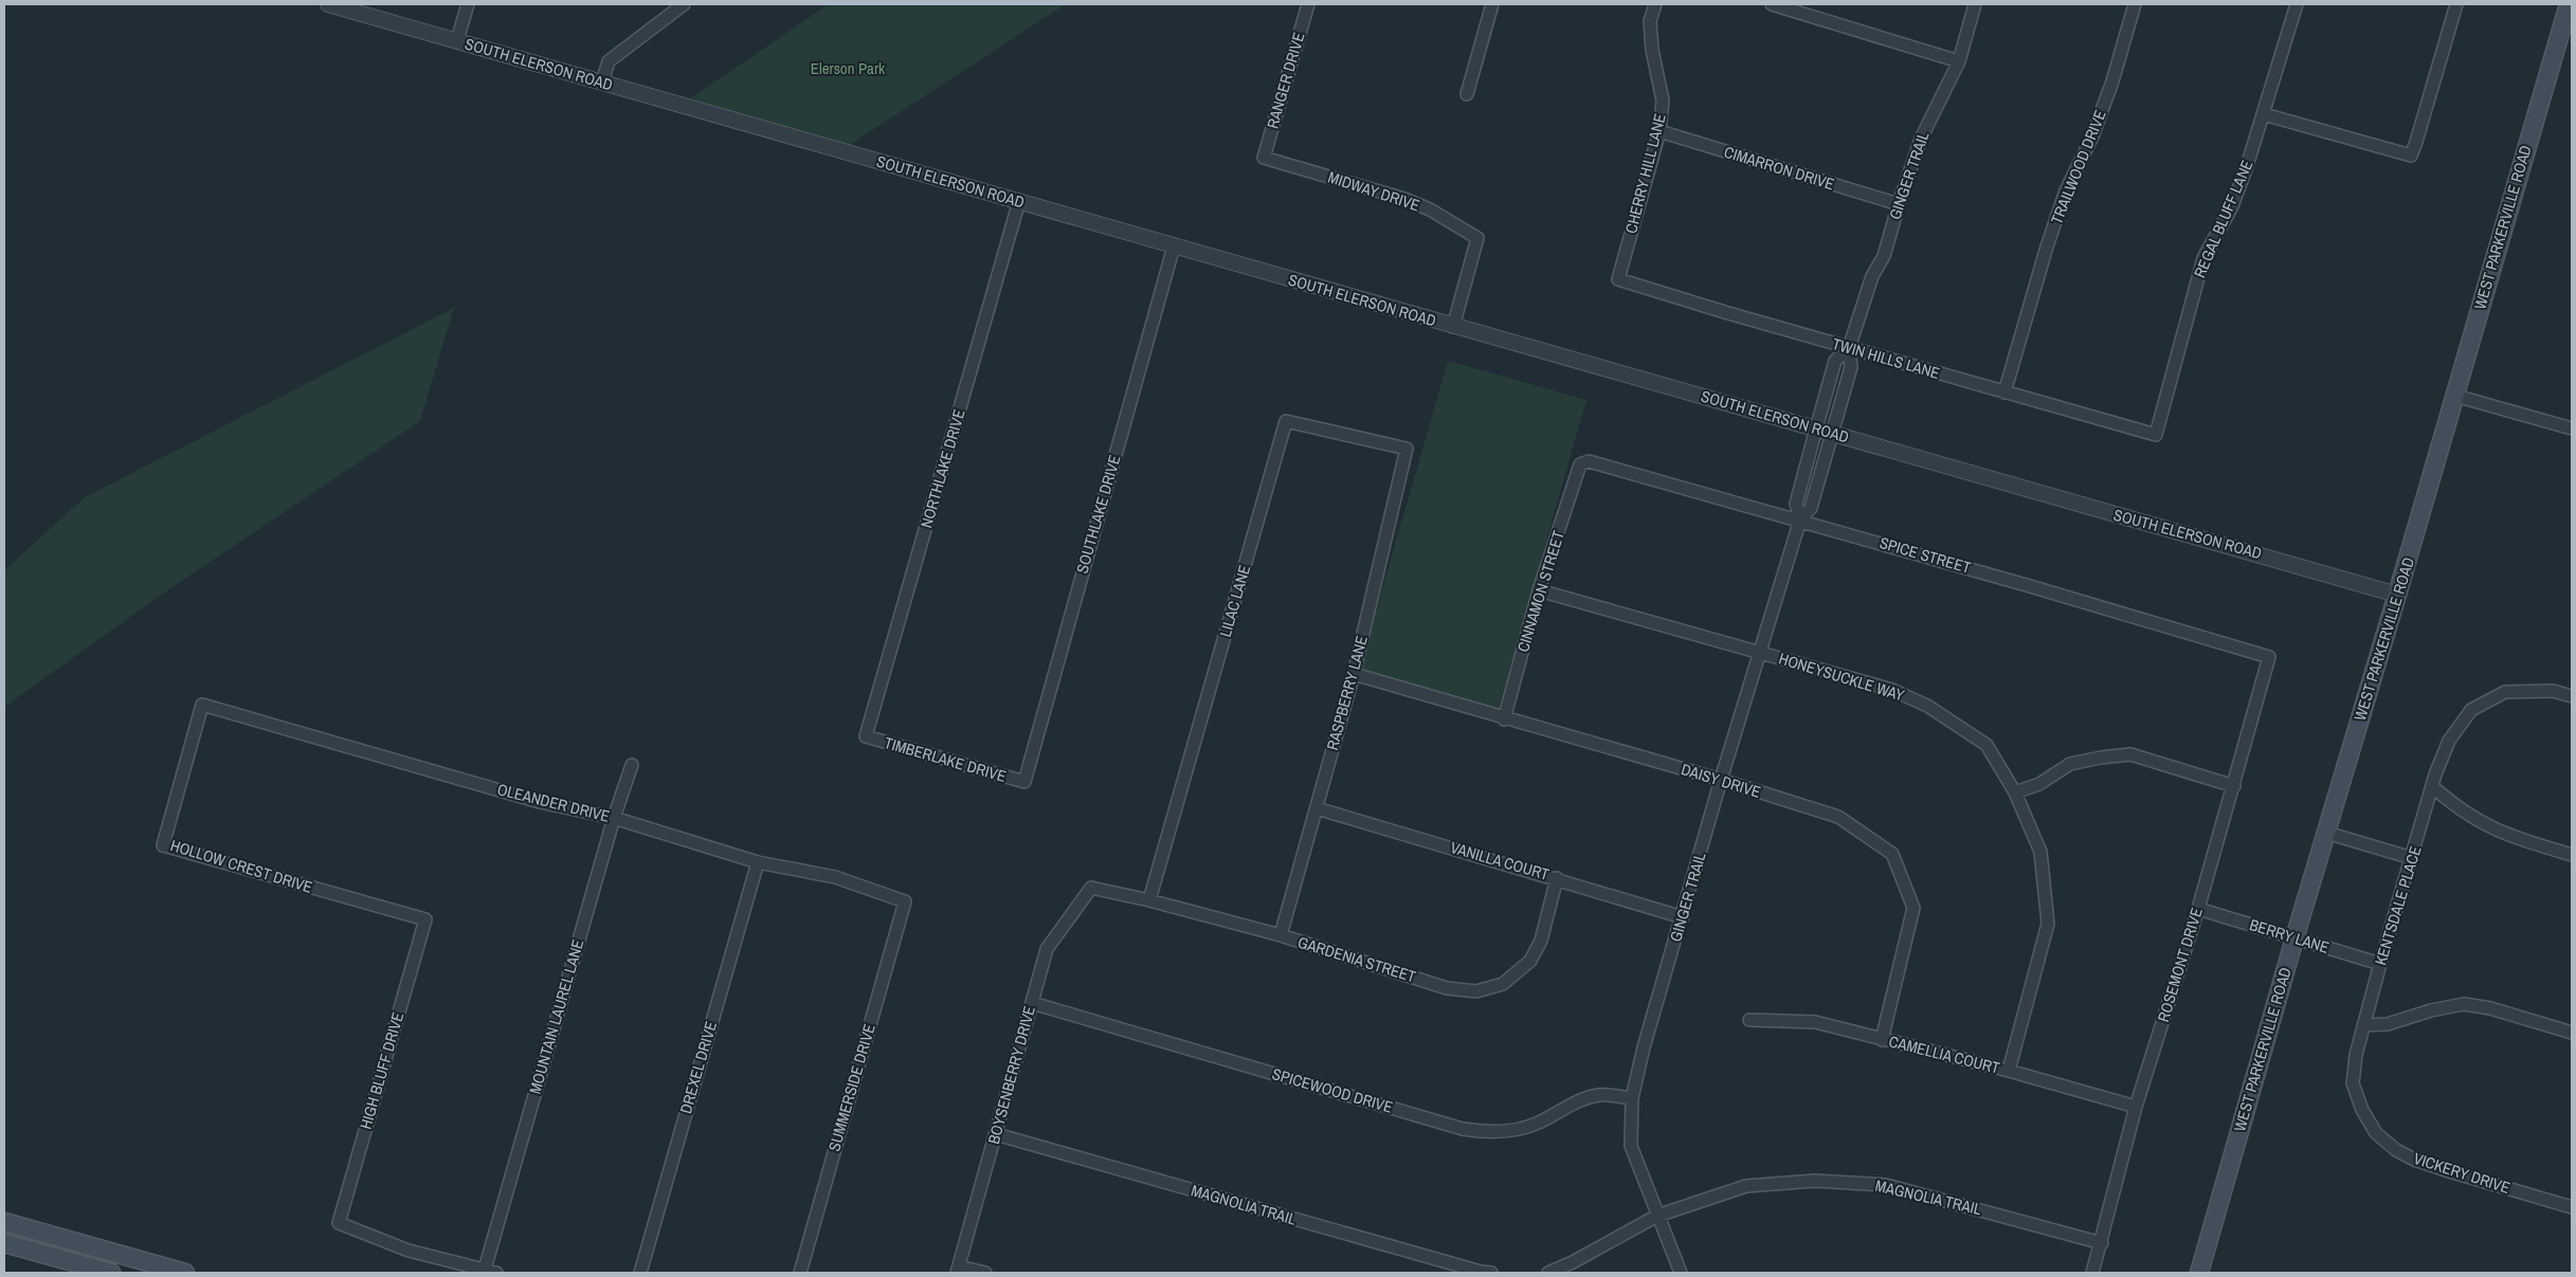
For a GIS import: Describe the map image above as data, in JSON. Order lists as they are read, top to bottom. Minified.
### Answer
{"streets":{"main road":["WEST PARKERVILLE ROAD"],"street":["SOUTH ELERSON ROAD","RANGER DRIVE","TRAILWOOD DRIVE","CIMARRON DRIVE","CHERRY HILL LANE","GINGER TRAIL","MIDWAY DRIVE","REGAL BLUFF LANE","TWIN HILLS LANE","NORTHLAKE DRIVE","SOUTHLAKE DRIVE","SPICE STREET","CINNAMON STREET","LILAC LANE","HONEYSUCKLE WAY","RASPBERRY LANE","TIMBERLAKE DRIVE","DAISY DRIVE","OLEANDER DRIVE","VANILLA COURT","HOLLOW CREST DRIVE","KENTSDALE PLACE","BERRY LANE","GARDENIA STREET","ROSEMONT DRIVE","MOUNTAIN LAUREL LANE","CAMELLIA COURT","DREXEL DRIVE","HIGH BLUFF DRIVE","BOYSENBERRY DRIVE","SUMMERSIDE DRIVE","SPICEWOOD DRIVE","VICKERY DRIVE","MAGNOLIA TRAIL"]},"crossings":[["SOUTH ELERSON ROAD","GINGER TRAIL"],["SOUTH ELERSON ROAD","MIDWAY DRIVE"],["SOUTH ELERSON ROAD","WEST PARKERVILLE ROAD"],["SOUTH ELERSON ROAD","NORTHLAKE DRIVE"],["SOUTH ELERSON ROAD","SOUTHLAKE DRIVE"],["RANGER DRIVE","MIDWAY DRIVE"],["TRAILWOOD DRIVE","TWIN HILLS LANE"],["CIMARRON DRIVE","CHERRY HILL LANE"],["CIMARRON DRIVE","GINGER TRAIL"],["CHERRY HILL LANE","TWIN HILLS LANE"],["GINGER TRAIL","TWIN HILLS LANE"],["GINGER TRAIL","SPICE STREET"],["GINGER TRAIL","HONEYSUCKLE WAY"],["GINGER TRAIL","DAISY DRIVE"],["GINGER TRAIL","VANILLA COURT"],["GINGER TRAIL","SPICEWOOD DRIVE"],["GINGER TRAIL","MAGNOLIA TRAIL"],["REGAL BLUFF LANE","TWIN HILLS LANE"],["WEST PARKERVILLE ROAD","BERRY LANE"],["NORTHLAKE DRIVE","TIMBERLAKE DRIVE"],["SOUTHLAKE DRIVE","TIMBERLAKE DRIVE"],["SPICE STREET","CINNAMON STREET"],["SPICE STREET","ROSEMONT DRIVE"],["CINNAMON STREET","HONEYSUCKLE WAY"],["CINNAMON STREET","DAISY DRIVE"],["LILAC LANE","RASPBERRY LANE"],["LILAC LANE","GARDENIA STREET"],["HONEYSUCKLE WAY","CAMELLIA COURT"],["RASPBERRY LANE","DAISY DRIVE"],["RASPBERRY LANE","VANILLA COURT"],["RASPBERRY LANE","GARDENIA STREET"],["DAISY DRIVE","CAMELLIA COURT"],["OLEANDER DRIVE","HOLLOW CREST DRIVE"],["OLEANDER DRIVE","MOUNTAIN LAUREL LANE"],["OLEANDER DRIVE","DREXEL DRIVE"],["OLEANDER DRIVE","SUMMERSIDE DRIVE"],["VANILLA COURT","GARDENIA STREET"],["HOLLOW CREST DRIVE","HIGH BLUFF DRIVE"],["KENTSDALE PLACE","BERRY LANE"],["KENTSDALE PLACE","VICKERY DRIVE"],["BERRY LANE","ROSEMONT DRIVE"],["GARDENIA STREET","BOYSENBERRY DRIVE"],["ROSEMONT DRIVE","CAMELLIA COURT"],["ROSEMONT DRIVE","MAGNOLIA TRAIL"],["MOUNTAIN LAUREL LANE","HIGH BLUFF DRIVE"],["BOYSENBERRY DRIVE","SPICEWOOD DRIVE"],["BOYSENBERRY DRIVE","MAGNOLIA TRAIL"]],"parks":["Elerson Park"]}
